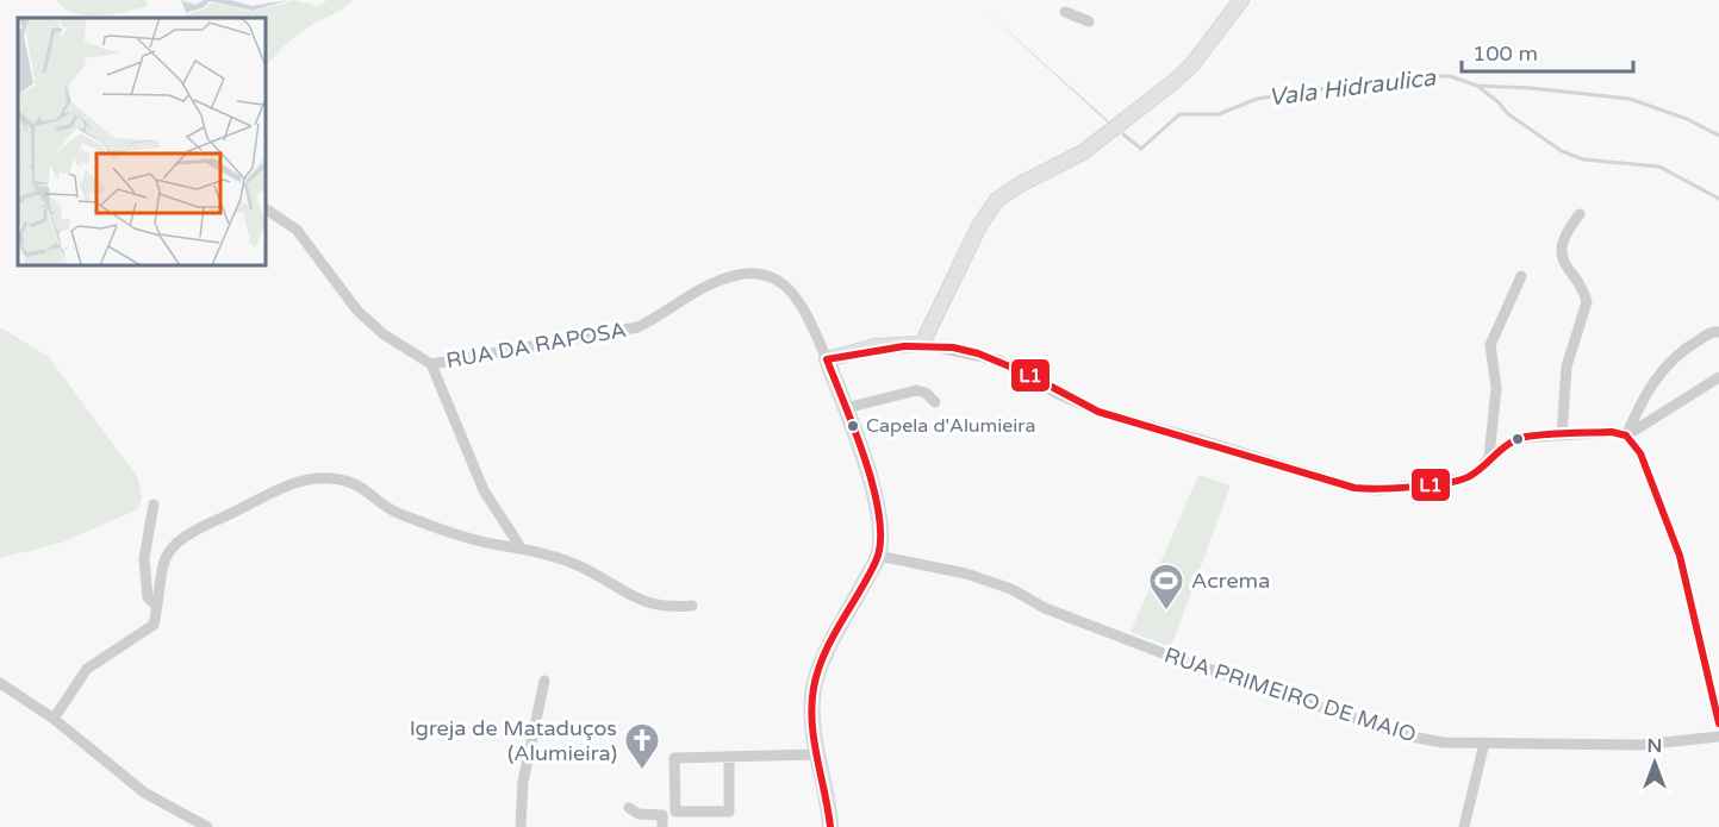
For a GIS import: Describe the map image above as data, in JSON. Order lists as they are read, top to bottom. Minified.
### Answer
{"streets":{"street":["RUA DA RAPOSA","RUA PRIMEIRO DE MAIO"]},"water":["Vala Hidraulica"],"places":{"other":["Capela d'Alumieira"],"sports":["Acrema"],"church":["Igreja de Mataduços (Alumieira)"]},"lines":["transit line L1"],"scale_bar":"100 m","north":"top"}
